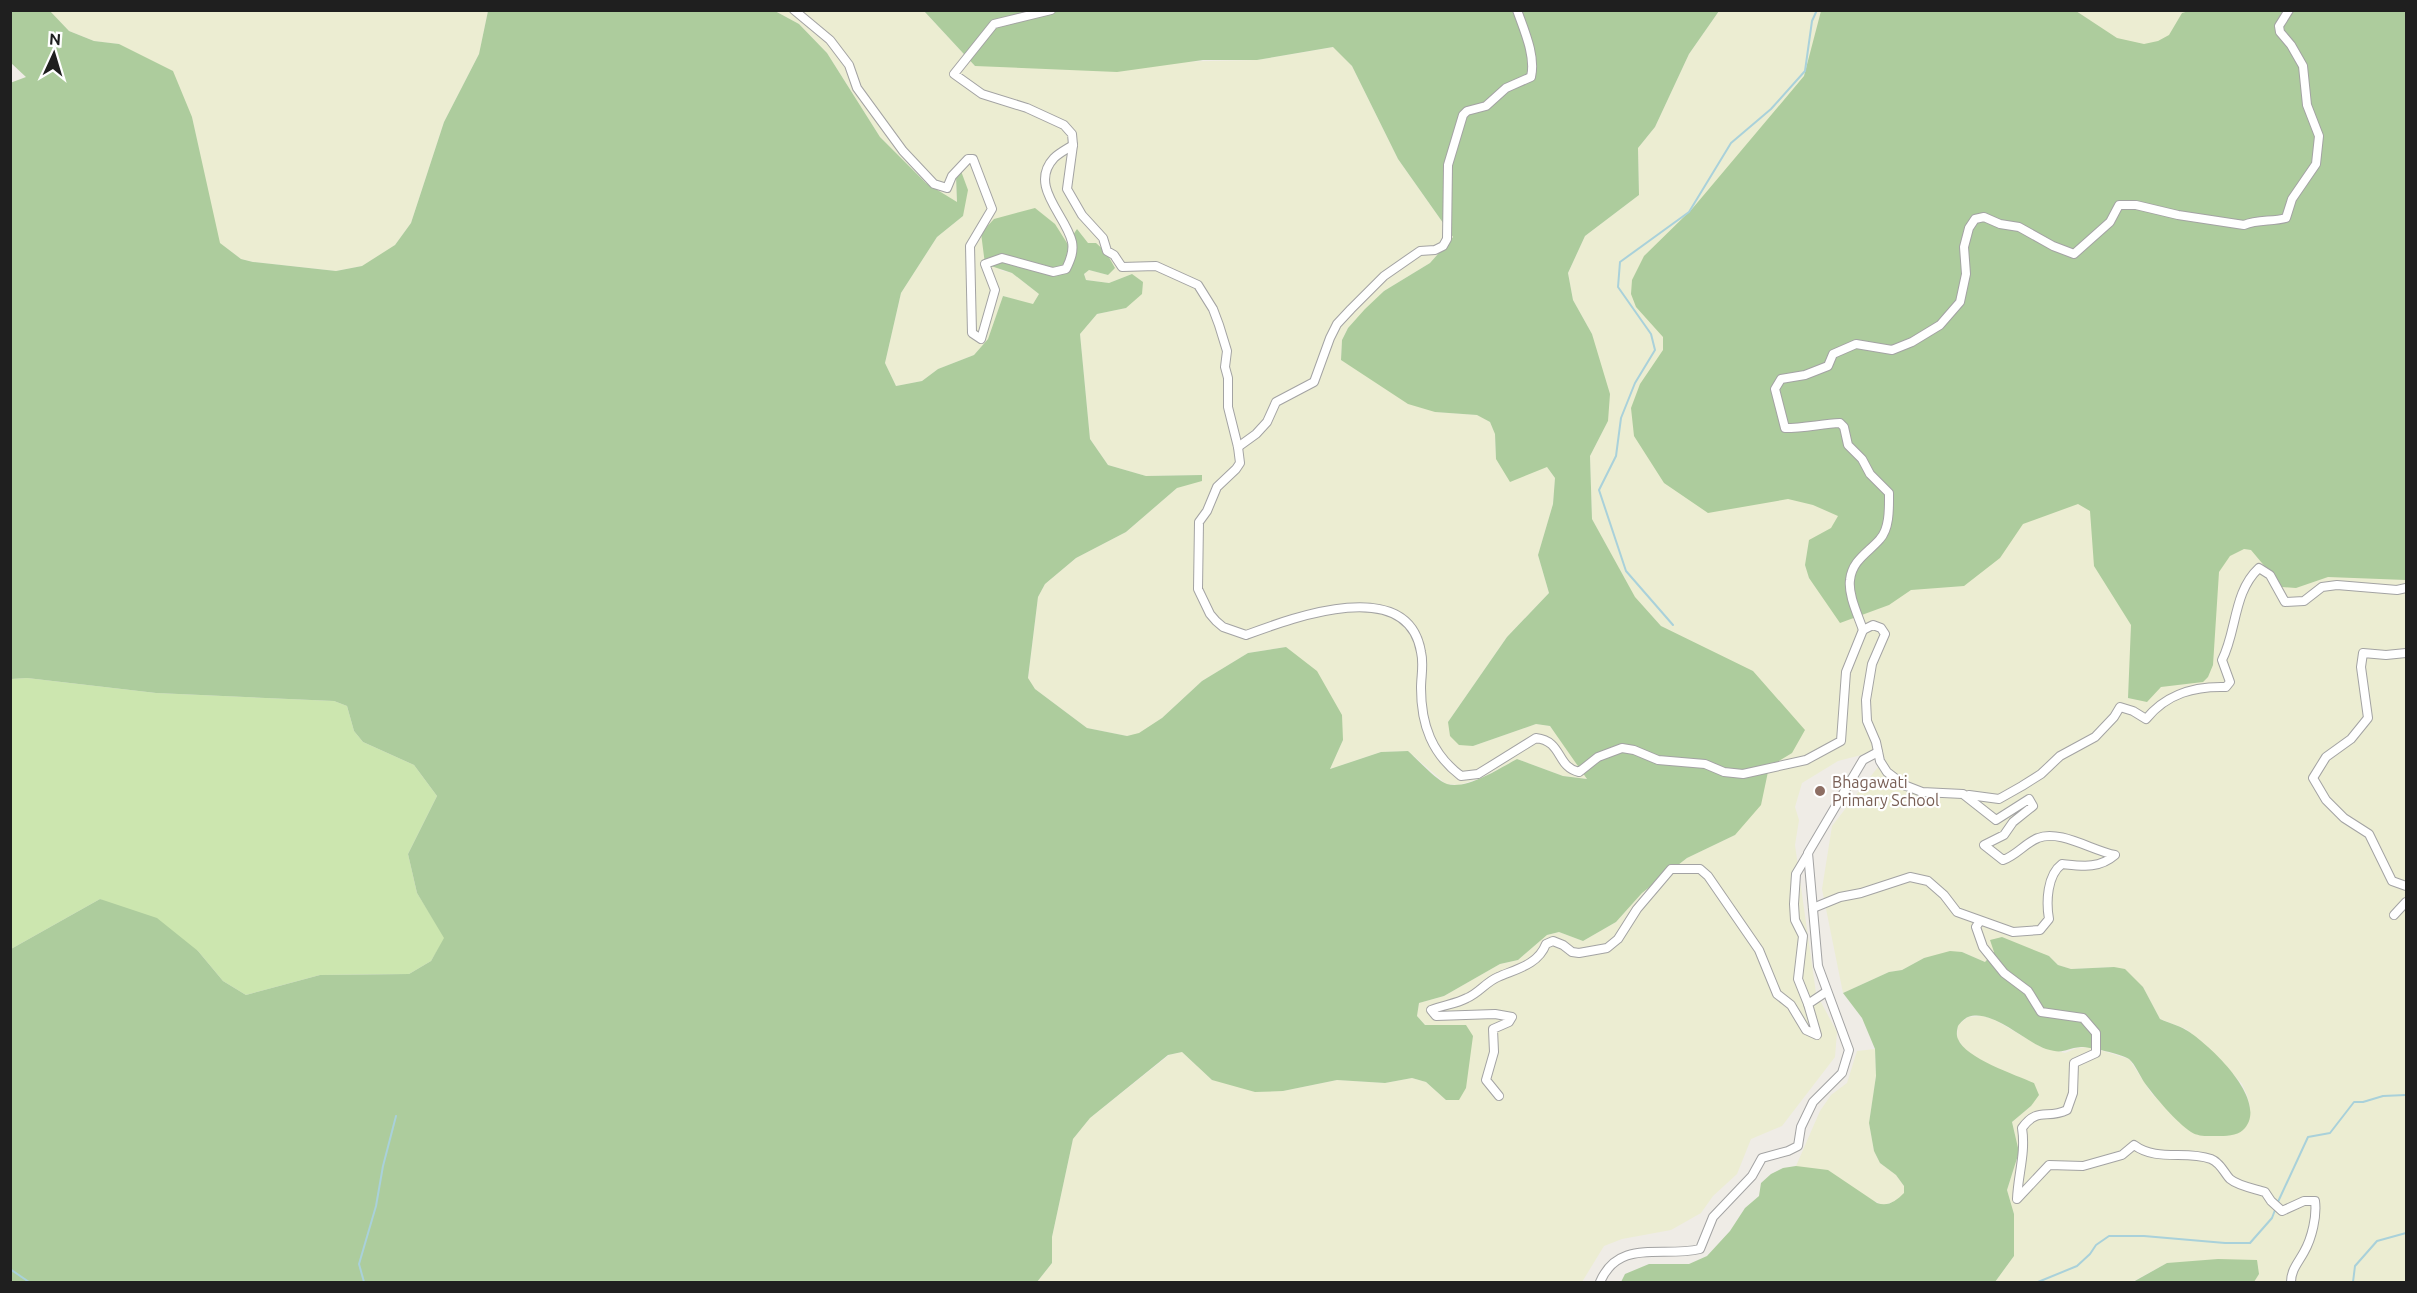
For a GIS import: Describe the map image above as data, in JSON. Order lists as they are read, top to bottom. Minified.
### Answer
{"places":["Bhagawati Primary School"],"north":"top"}
